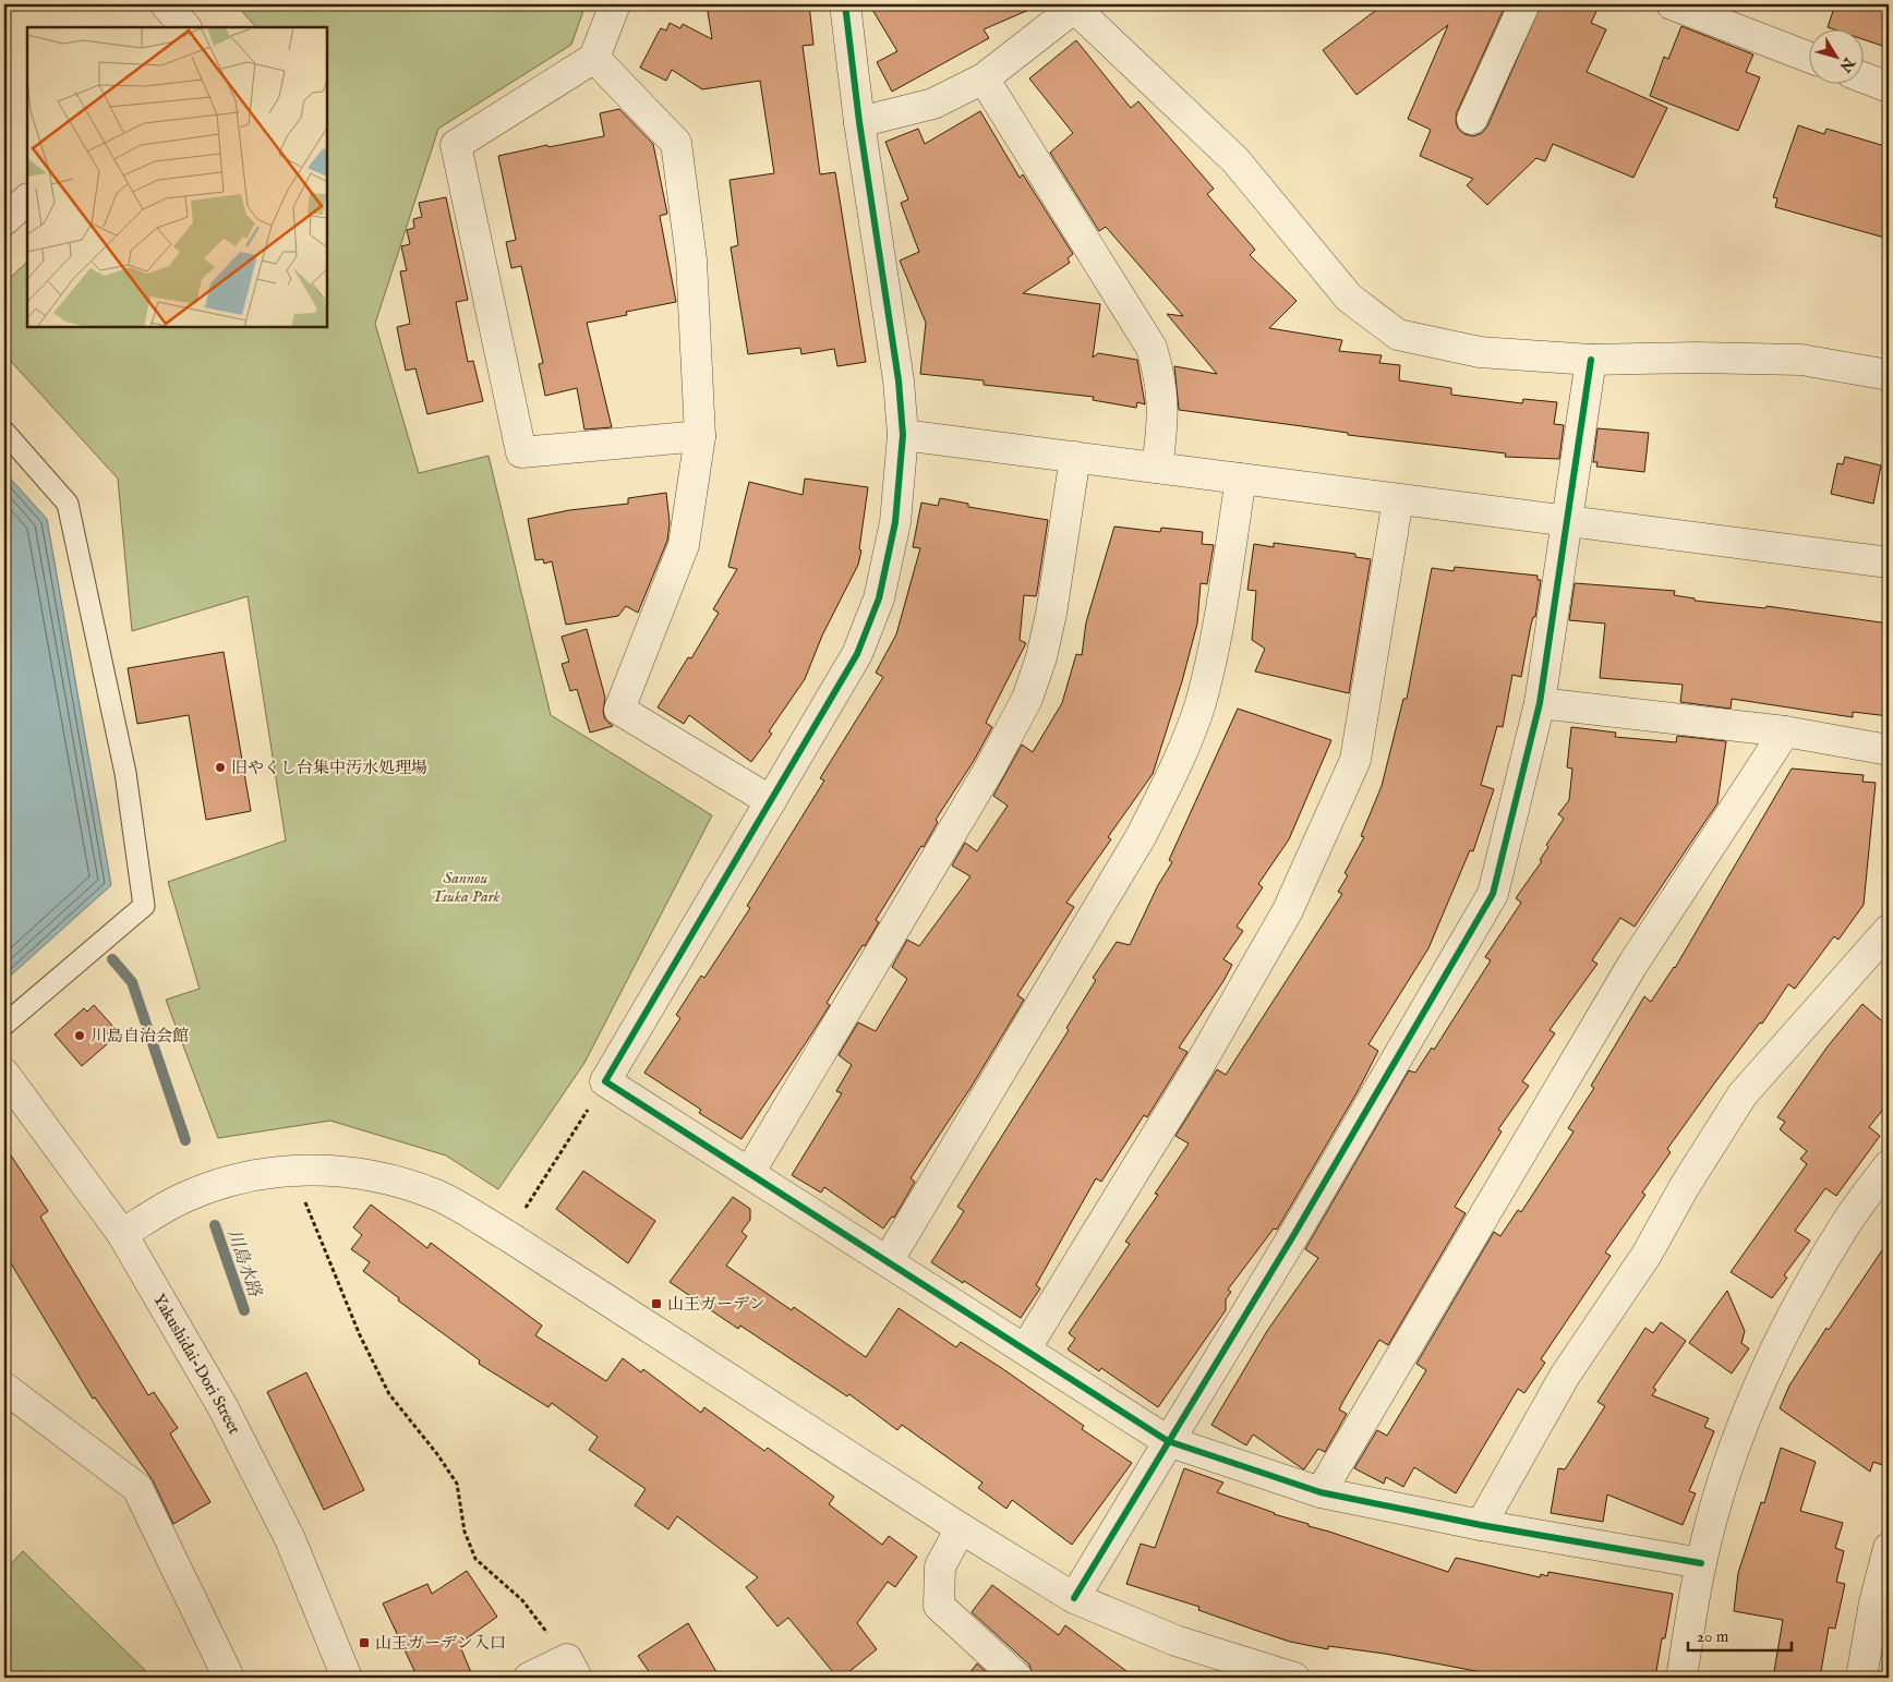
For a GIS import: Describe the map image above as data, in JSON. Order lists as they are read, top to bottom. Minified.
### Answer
{"streets":{"street":["Yakushidai-Dori Street"]},"water":["川島水路"],"parks":["Sannou Tsuka Park"],"places":{"other":["旧やくし台集中汚水処理場","川島自治会館"],"transit":["山王ガーデン","山王ガーデン入口"]},"scale_bar":"20 m","north":"bottom right"}
